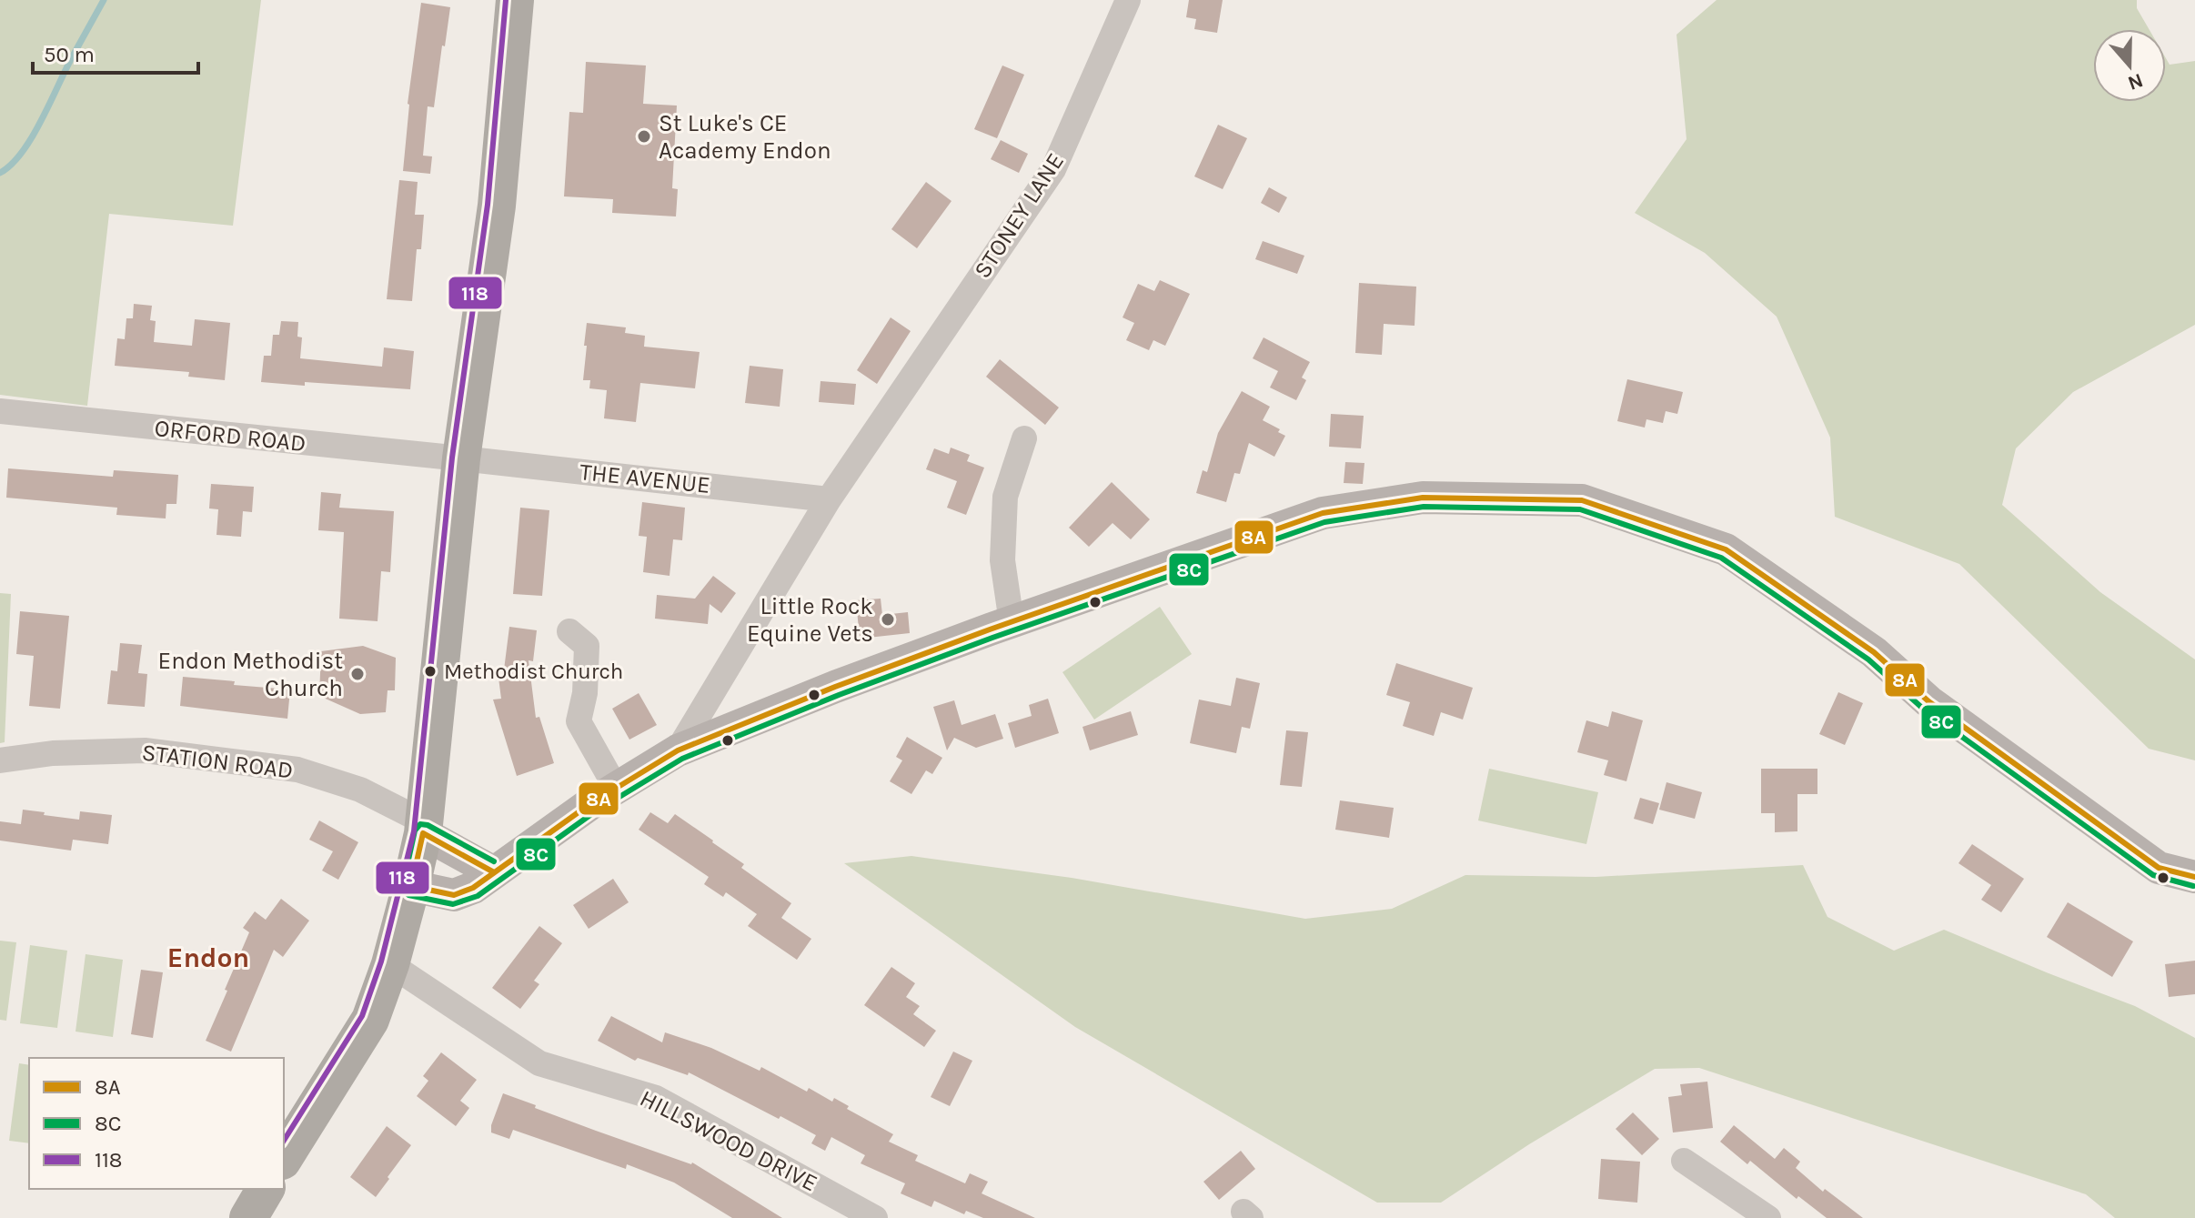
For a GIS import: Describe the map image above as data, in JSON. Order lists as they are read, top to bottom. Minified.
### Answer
{"streets":{"street":["STONEY LANE","ORFORD ROAD","THE AVENUE","STATION ROAD","HILLSWOOD DRIVE"]},"crossings":[["STONEY LANE","THE AVENUE"],["ORFORD ROAD","THE AVENUE"]],"districts":["Endon"],"places":["St Luke's CE Academy Endon","Little Rock Equine Vets","Methodist Church","Endon Methodist Church"],"lines":["transit line 118","transit line 8A","transit line 8C"],"legend":["8A","8C","118"],"scale_bar":"50 m","north":"bottom"}
